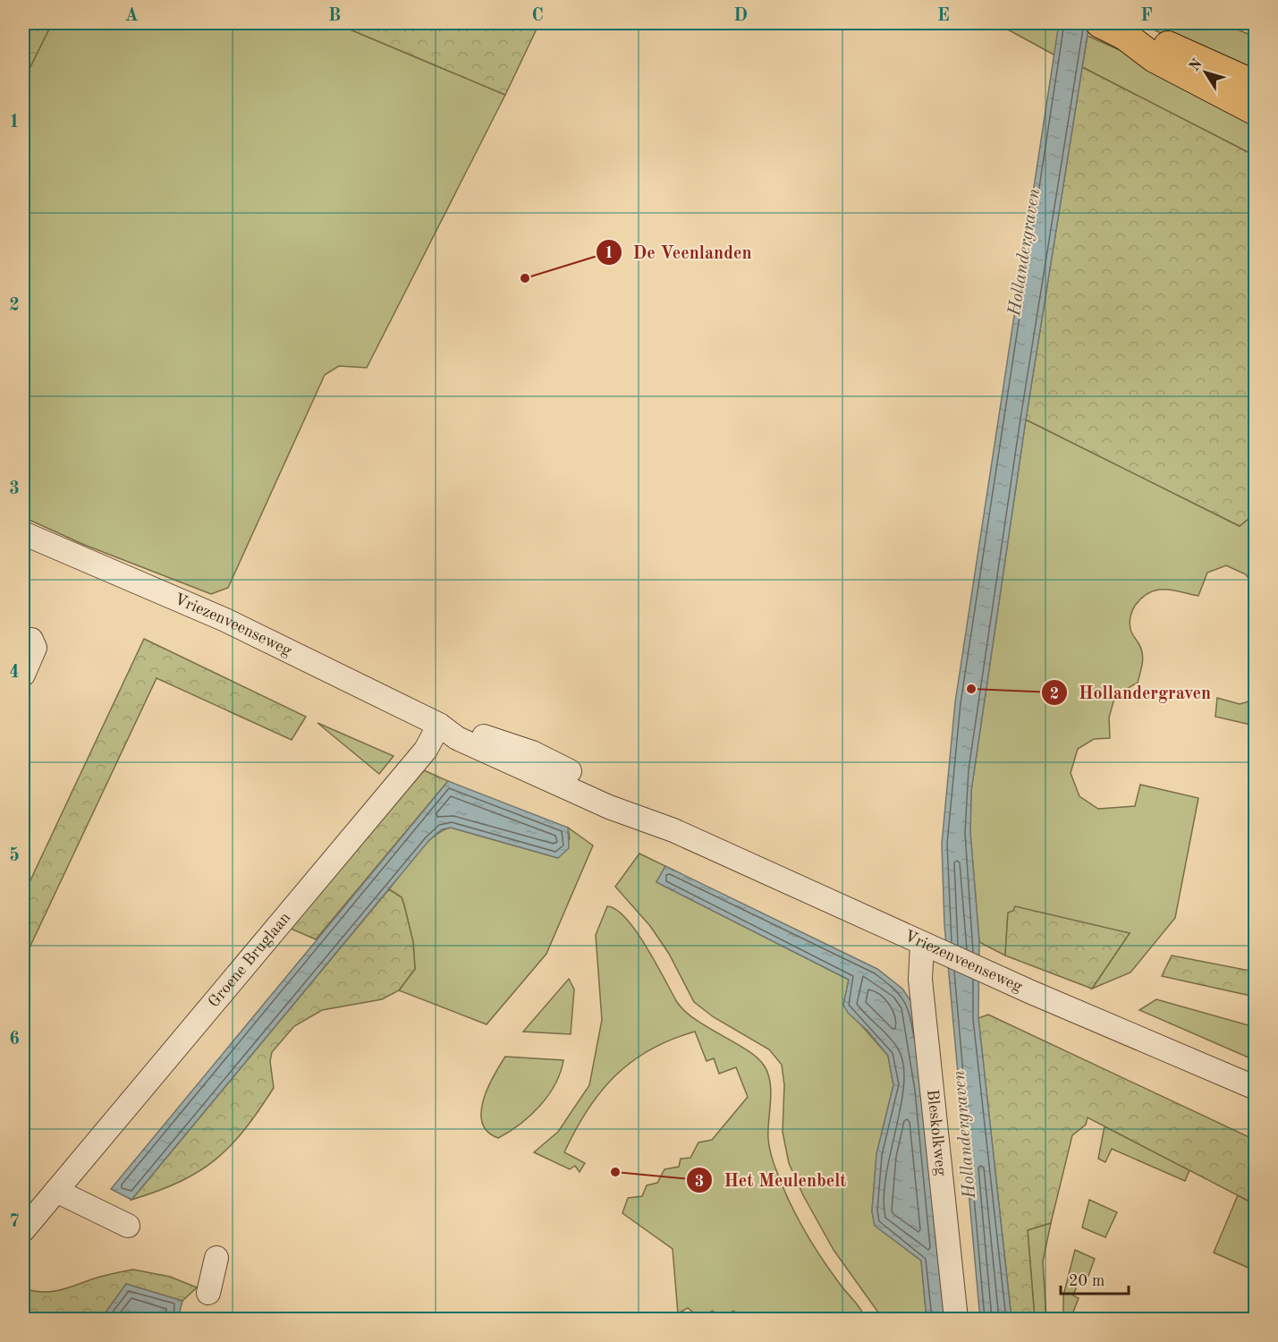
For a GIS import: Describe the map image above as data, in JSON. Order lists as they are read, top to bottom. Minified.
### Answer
{"streets":{"street":["Vriezenveenseweg","Groene Bruglaan","Bleskolkweg"]},"crossings":[["Vriezenveenseweg","Groene Bruglaan"],["Vriezenveenseweg","Bleskolkweg"]],"water":["Hollandergraven"],"places":["De Veenlanden","Hollandergraven","Het Meulenbelt"],"scale_bar":"20 m","north":"top left","grid":{"columns":["A","B","C","D","E","F"],"rows":["1","2","3","4","5","6","7"]}}
